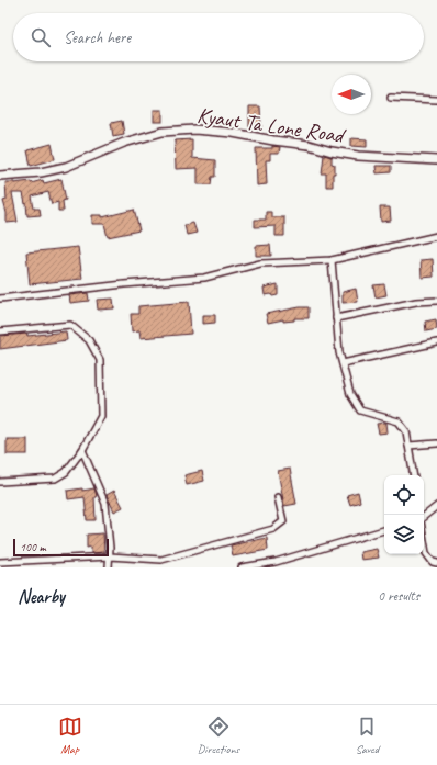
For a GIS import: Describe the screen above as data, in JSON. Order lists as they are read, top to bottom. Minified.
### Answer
{"streets":{"main road":["Kyaut Ta Lone Road"]},"scale_bar":"100 m","north":"left","page":{"search":"Search here","scale":"100 m","heading":["Nearby","0 results"],"nav":["Map","Directions","Saved"]}}
